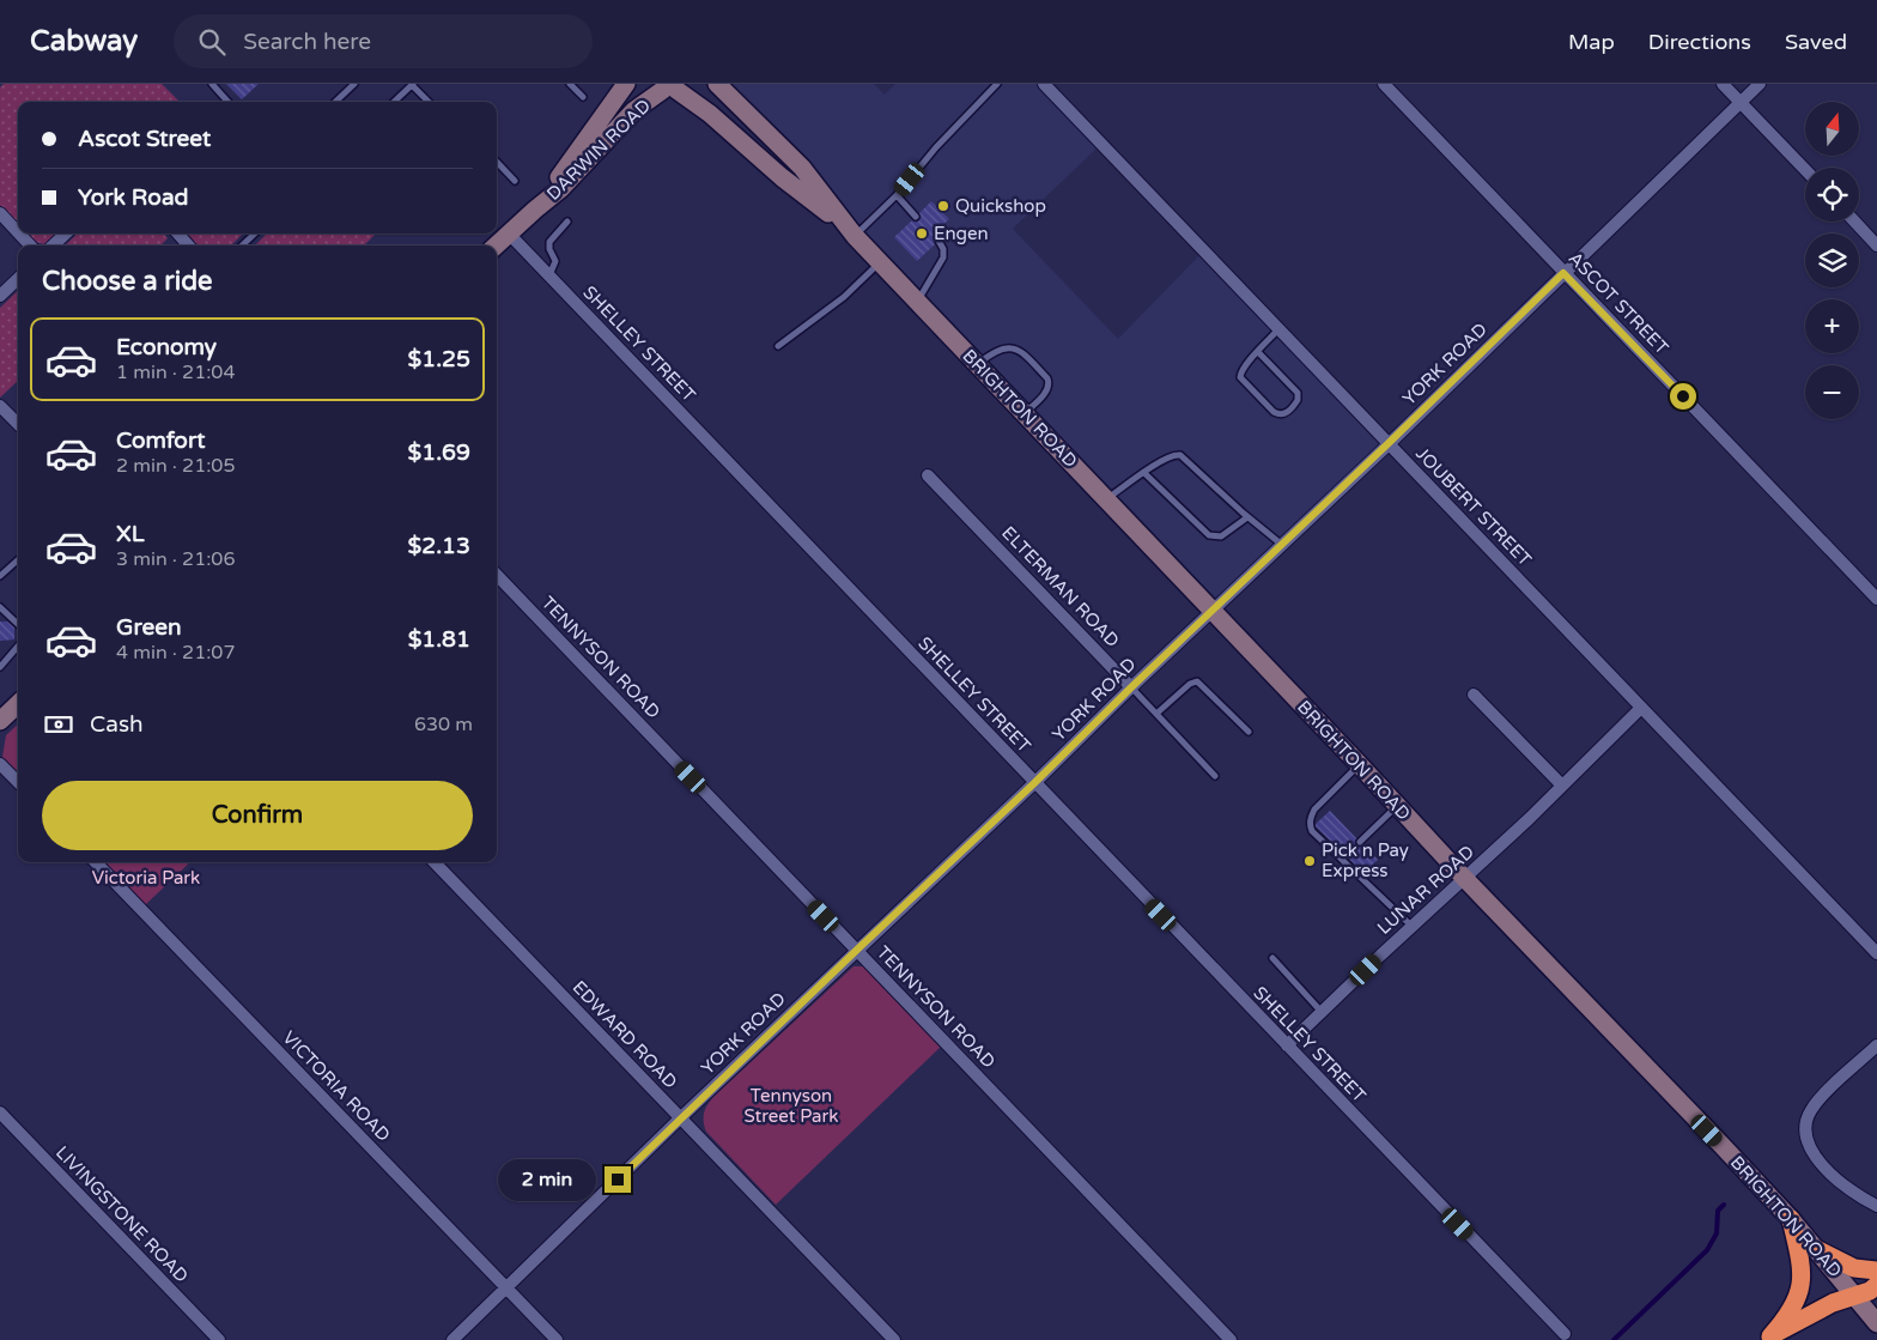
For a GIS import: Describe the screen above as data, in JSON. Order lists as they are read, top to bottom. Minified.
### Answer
{"streets":{"main road":["DARWIN ROAD","BRIGHTON ROAD"],"street":["ASCOT STREET","SHELLEY STREET","YORK ROAD","JOUBERT STREET","ELTERMAN ROAD","TENNYSON ROAD","LUNAR ROAD","EDWARD ROAD","VICTORIA ROAD","LIVINGSTONE ROAD"]},"crossings":[["DARWIN ROAD","SHELLEY STREET"],["DARWIN ROAD","BRIGHTON ROAD"],["ASCOT STREET","YORK ROAD"],["SHELLEY STREET","YORK ROAD"],["SHELLEY STREET","LUNAR ROAD"],["YORK ROAD","BRIGHTON ROAD"],["YORK ROAD","JOUBERT STREET"],["YORK ROAD","ELTERMAN ROAD"],["YORK ROAD","TENNYSON ROAD"],["YORK ROAD","EDWARD ROAD"],["YORK ROAD","VICTORIA ROAD"],["BRIGHTON ROAD","LUNAR ROAD"],["JOUBERT STREET","LUNAR ROAD"]],"parks":["Victoria Park","Tennyson Street Park"],"places":["Quickshop","Engen","Pick n Pay Express"],"north":"top","page":{"header":"Cabway","search":"Search here","nav":["Map","Directions","Saved"],"map_buttons":["+","−"],"banner":["Ascot Street","York Road"],"heading":"Choose a ride","list":[{"name":"Economy","note":"1 min · 21:04","value":"$1.25"},{"name":"Comfort","note":"2 min · 21:05","value":"$1.69"},{"name":"XL","note":"3 min · 21:06","value":"$2.13"},{"name":"Green","note":"4 min · 21:07","value":"$1.81"}],"pay":["Cash","630 m"],"buttons":"Confirm","bubble":"2 min"}}
